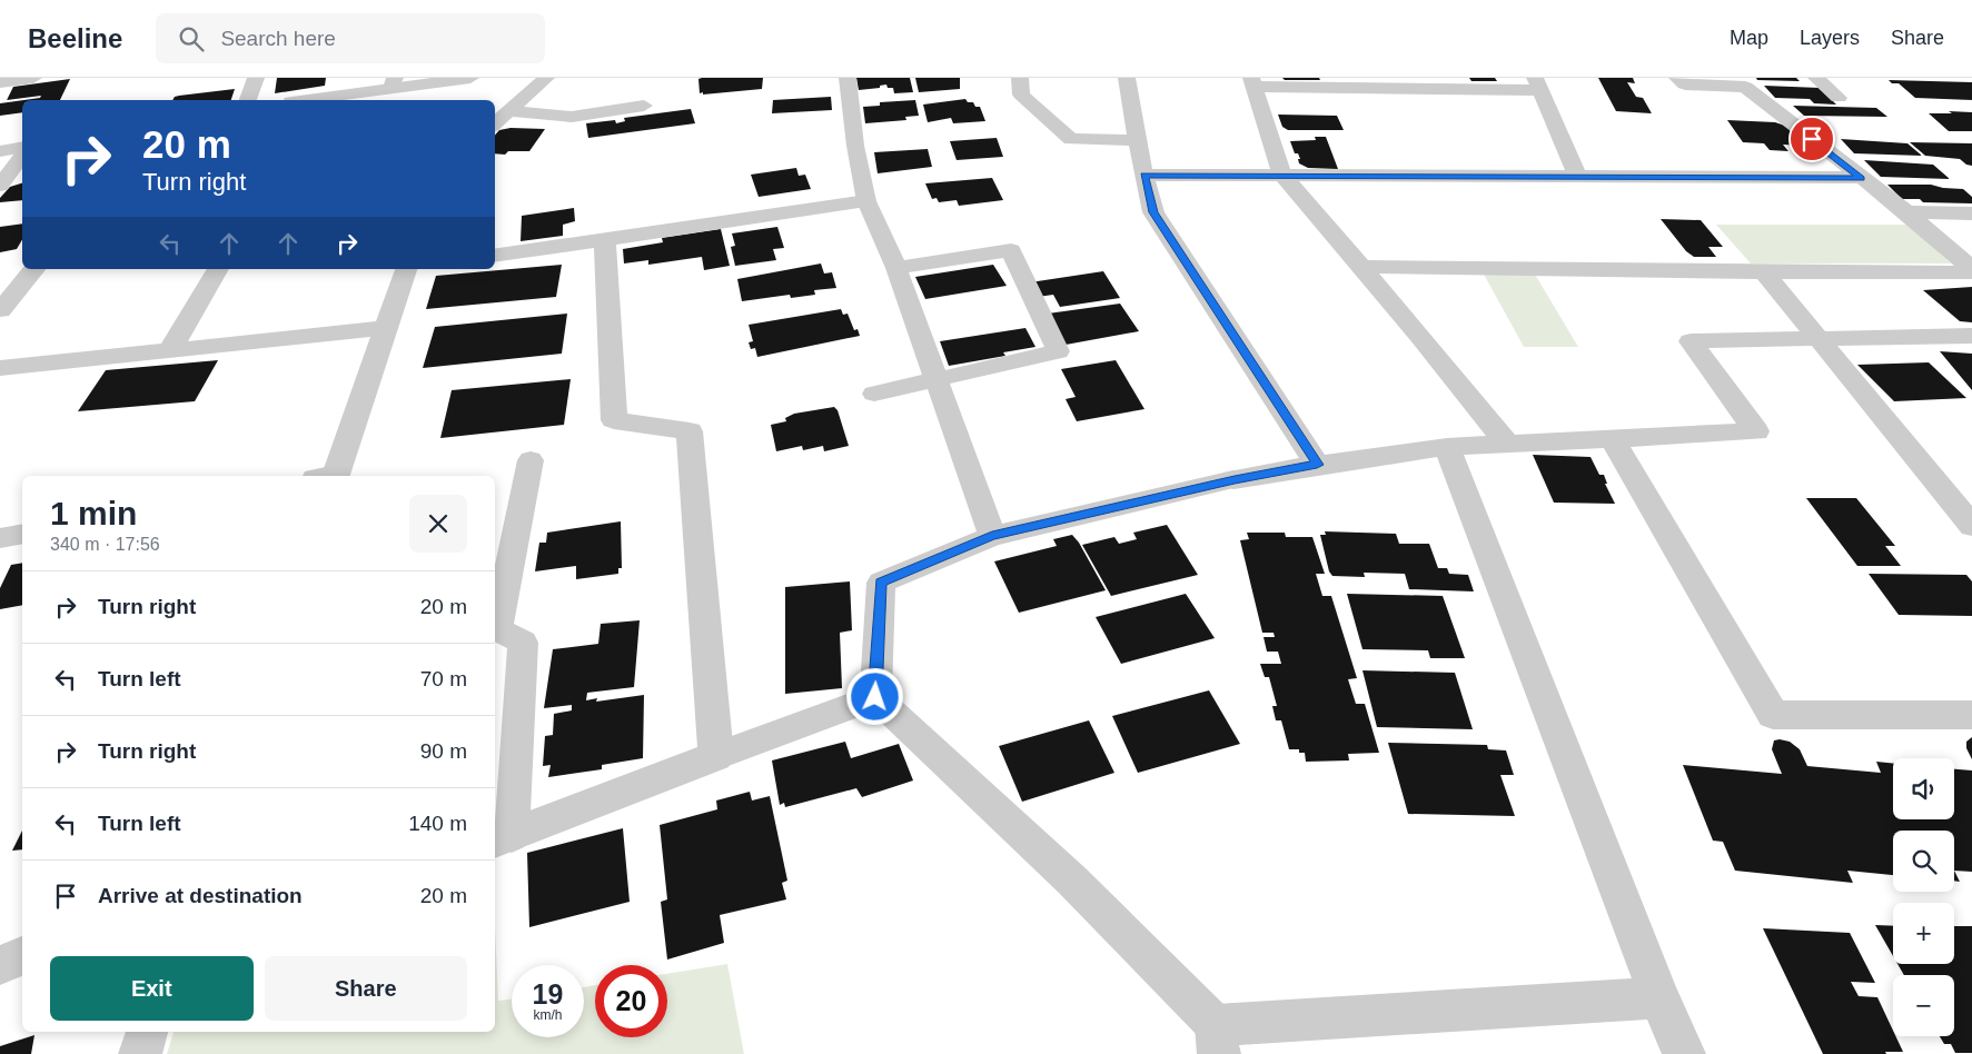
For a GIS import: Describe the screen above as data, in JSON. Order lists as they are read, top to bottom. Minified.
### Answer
{"page":{"header":"Beeline","search":"Search here","nav":["Map","Layers","Share"],"turn":["20 m","Turn right"],"heading":["1 min","340 m · 17:56"],"list":[{"name":"Turn right","value":"20 m"},{"name":"Turn left","value":"70 m"},{"name":"Turn right","value":"90 m"},{"name":"Turn left","value":"140 m"},{"name":"Arrive at destination","value":"20 m"}],"map_buttons":["+","−"],"buttons":["Exit","Share"],"speed":"19 km/h","limit":"20"}}
